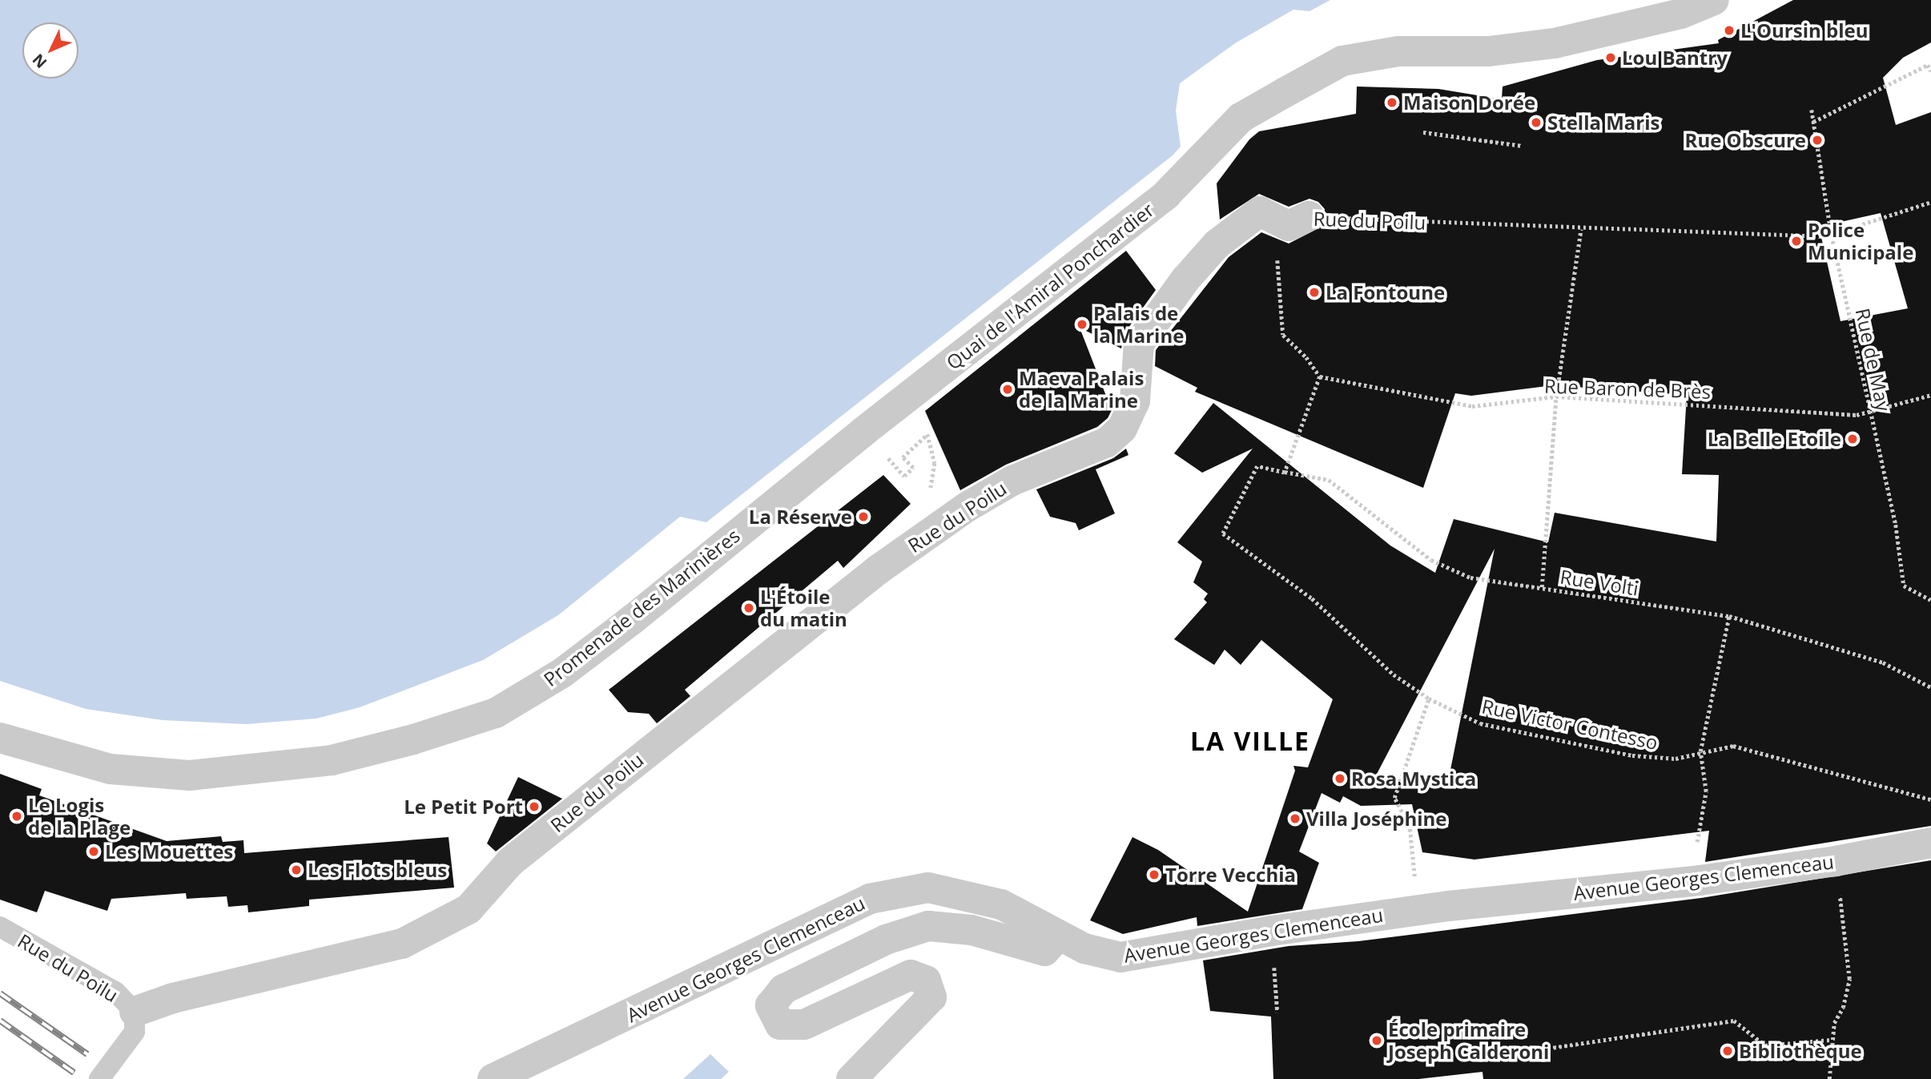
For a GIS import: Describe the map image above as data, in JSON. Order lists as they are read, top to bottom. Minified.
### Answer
{"streets":{"street":["Rue du Poilu","Quai de l'Amiral Ponchardier","Promenade des Marinières","Avenue Georges Clemenceau"],"path":["Rue de May","Rue Baron de Brès","Rue Volti","Rue Victor Contesso"]},"crossings":[["Rue du Poilu","Rue de May"],["Quai de l'Amiral Ponchardier","Promenade des Marinières"],["Rue de May","Rue Baron de Brès"],["Rue Volti","Rue Victor Contesso"]],"districts":["LA VILLE"],"places":["L'Oursin bleu","Lou Bantry","Maison Dorée","Stella Maris","Rue Obscure","Police Municipale","La Fontoune","Palais de la Marine","Maeva Palais de la Marine","La Belle Etoile","La Réserve","L'Étoile du matin","Rosa Mystica","Le Petit Port","Le Logis de la Plage","Villa Joséphine","Les Mouettes","Les Flots bleus","Torre Vecchia","École primaire Joseph Calderoni","Bibliothèque"],"north":"bottom left"}
